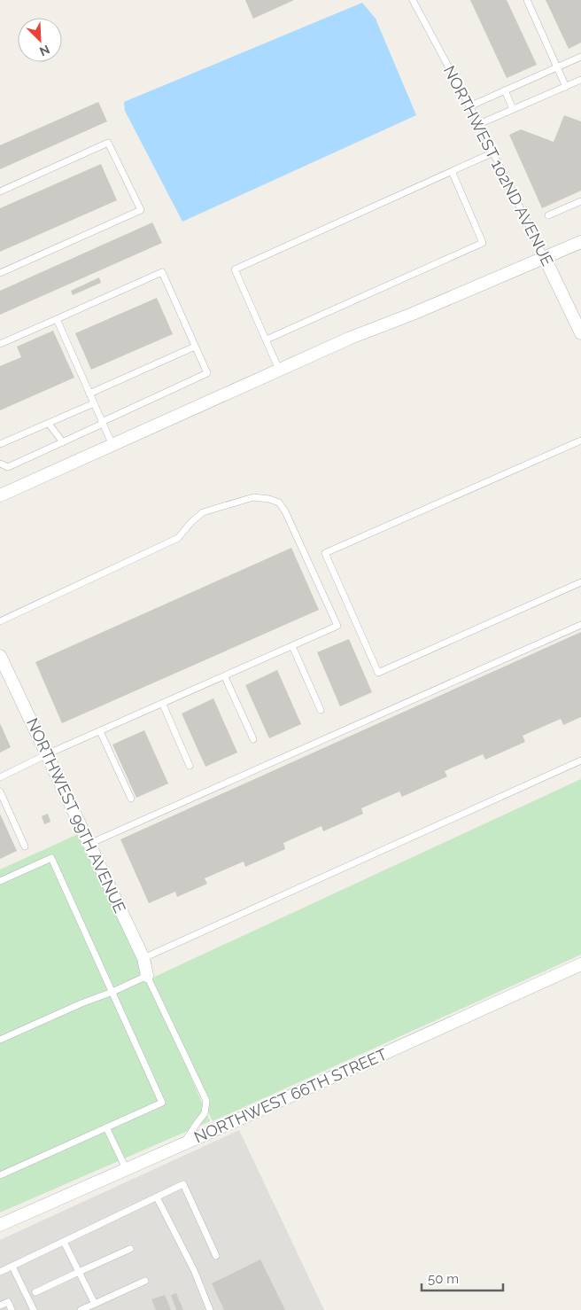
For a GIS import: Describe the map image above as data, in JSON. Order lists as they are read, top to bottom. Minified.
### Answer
{"streets":{"street":["NORTHWEST 102ND AVENUE","NORTHWEST 99TH AVENUE","NORTHWEST 66TH STREET"]},"scale_bar":"50 m","north":"bottom right"}
